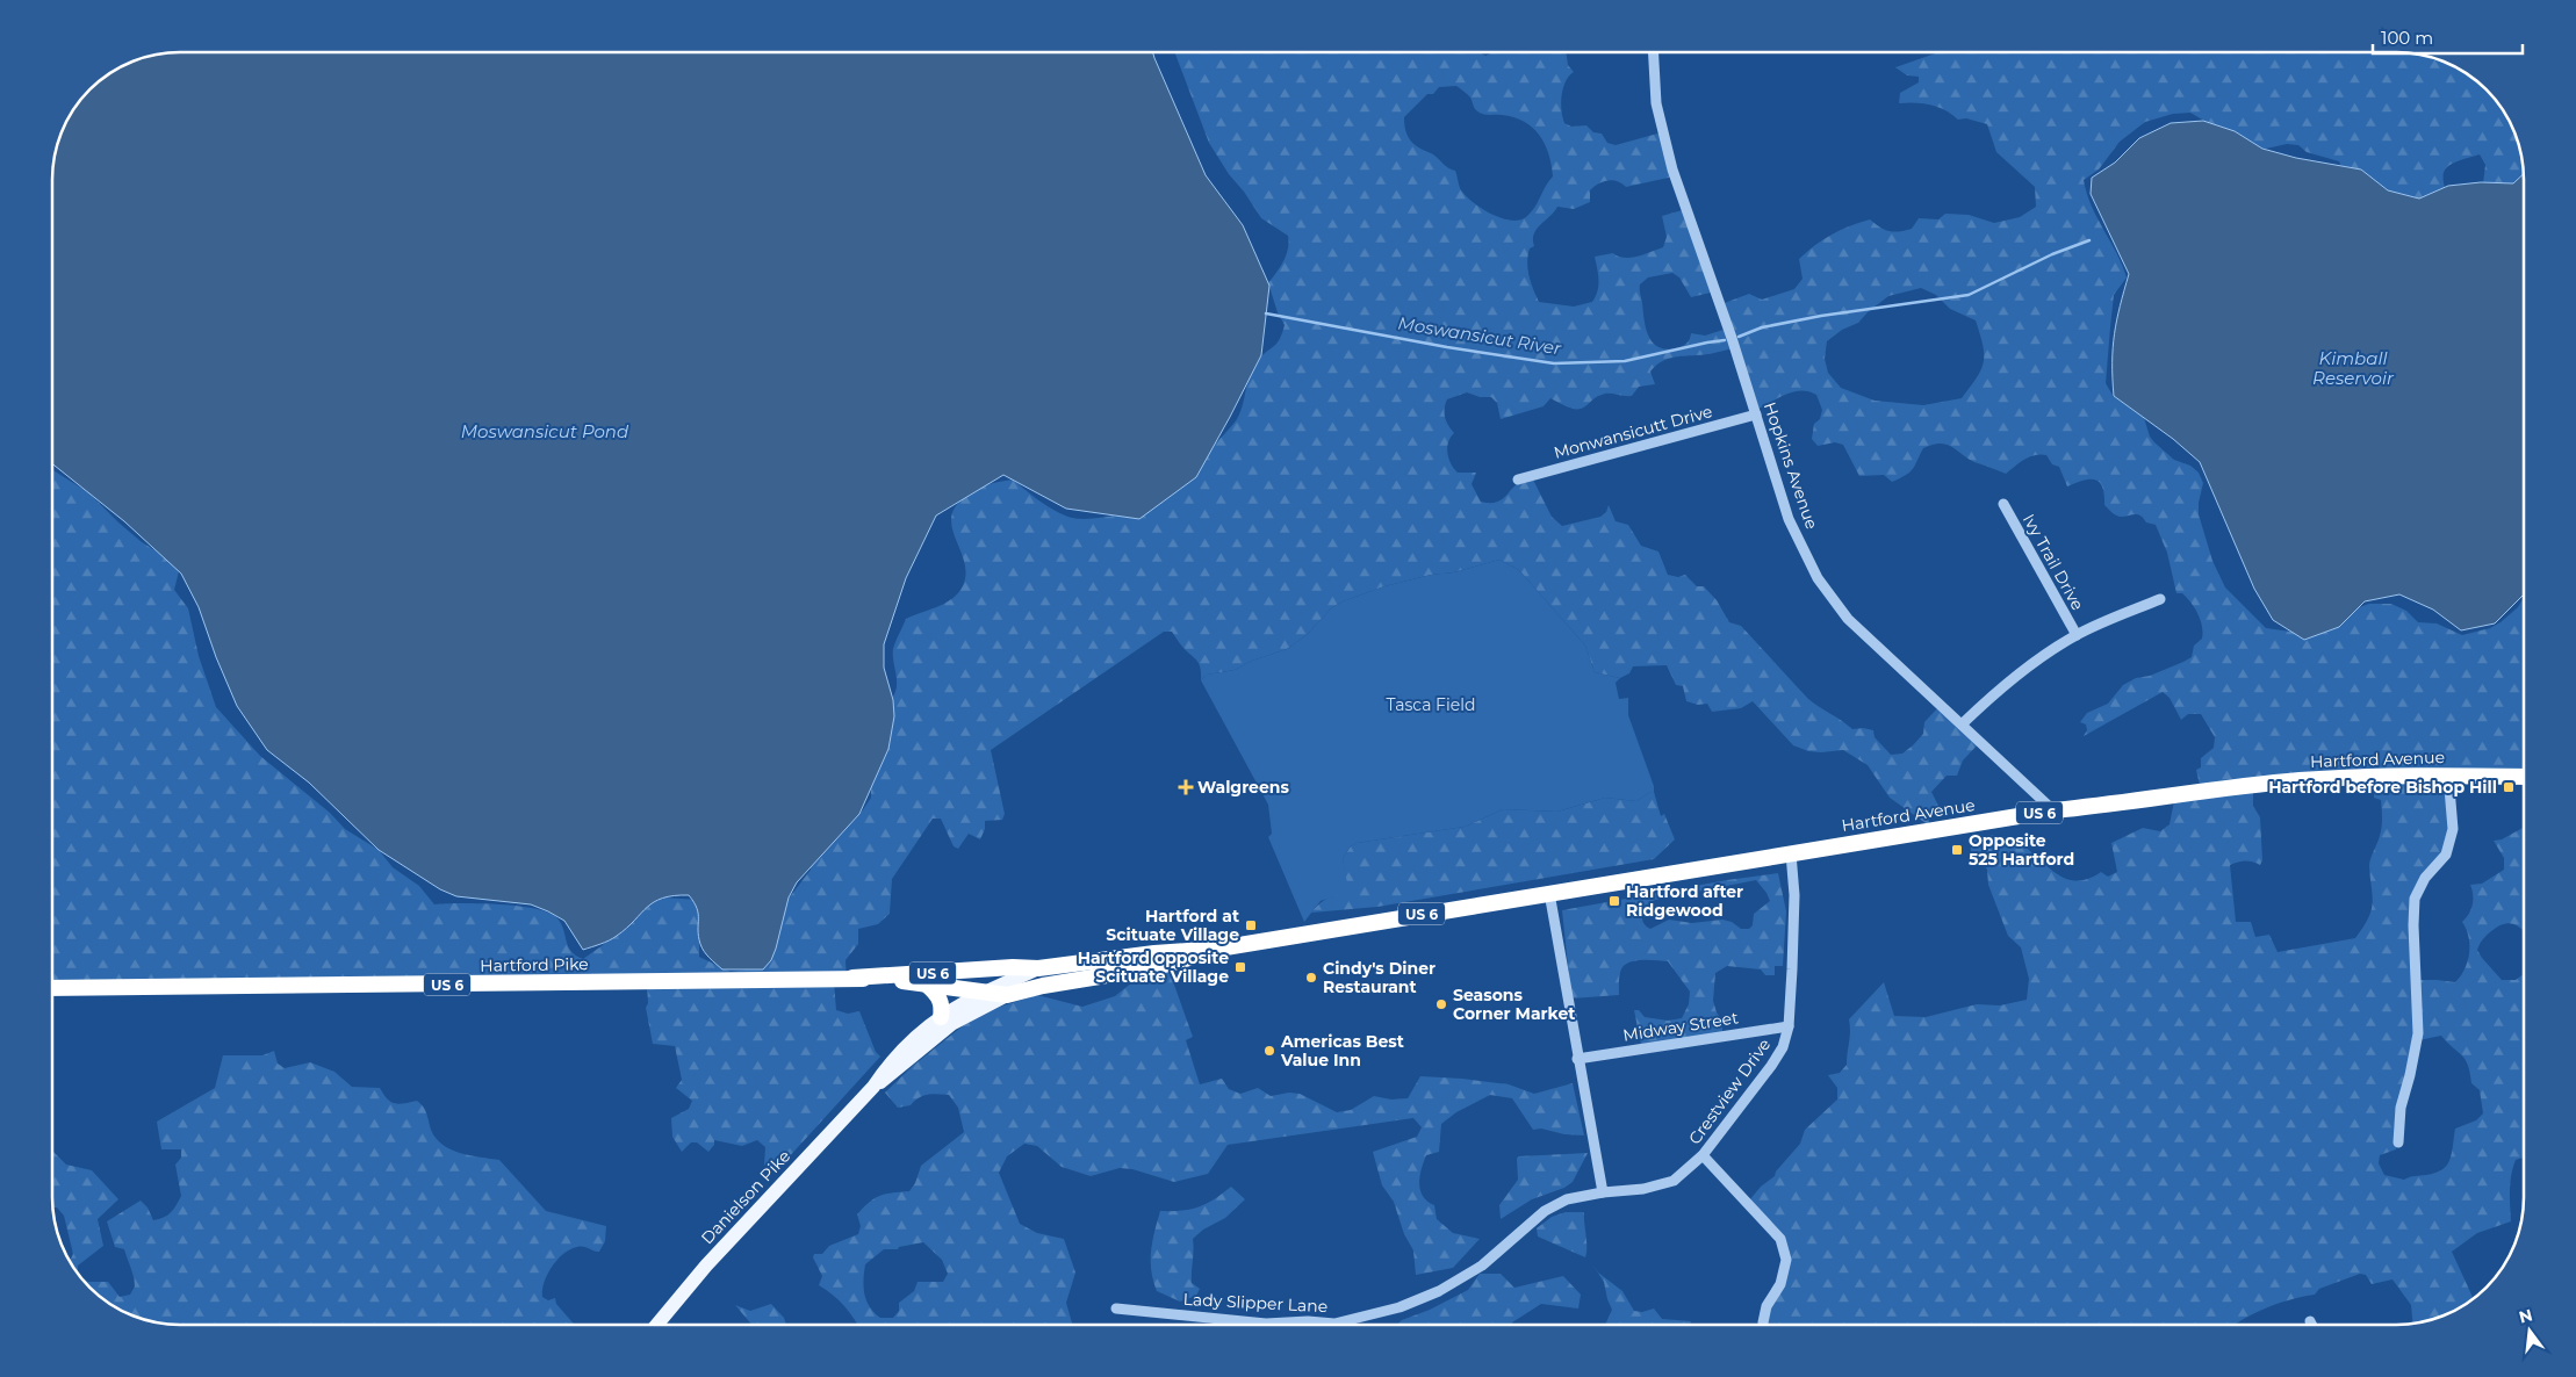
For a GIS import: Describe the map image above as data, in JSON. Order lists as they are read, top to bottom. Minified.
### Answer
{"streets":{"highway":["Hartford Avenue","US 6","Hartford Pike"],"main road":["Danielson Pike"],"street":["Monwansicutt Drive","Hopkins Avenue","Ivy Trail Drive","Midway Street","Crestview Drive","Lady Slipper Lane"]},"crossings":[["Monwansicutt Drive","Hopkins Avenue"],["Hopkins Avenue","Hartford Avenue"],["Hartford Avenue","Hartford Pike"],["Hartford Avenue","Crestview Drive"],["Hartford Pike","Danielson Pike"],["Midway Street","Crestview Drive"],["Crestview Drive","Lady Slipper Lane"]],"water":["Moswansicut River","Kimball Reservoir","Moswansicut Pond"],"parks":["Tasca Field"],"places":{"health":["Walgreens"],"transit":["Hartford before Bishop Hill","Opposite 525 Hartford","Hartford after Ridgewood","Hartford at Scituate Village","Hartford opposite Scituate Village"],"other":["Cindy's Diner Restaurant","Seasons Corner Market","Americas Best Value Inn"]},"scale_bar":"100 m","north":"top"}
